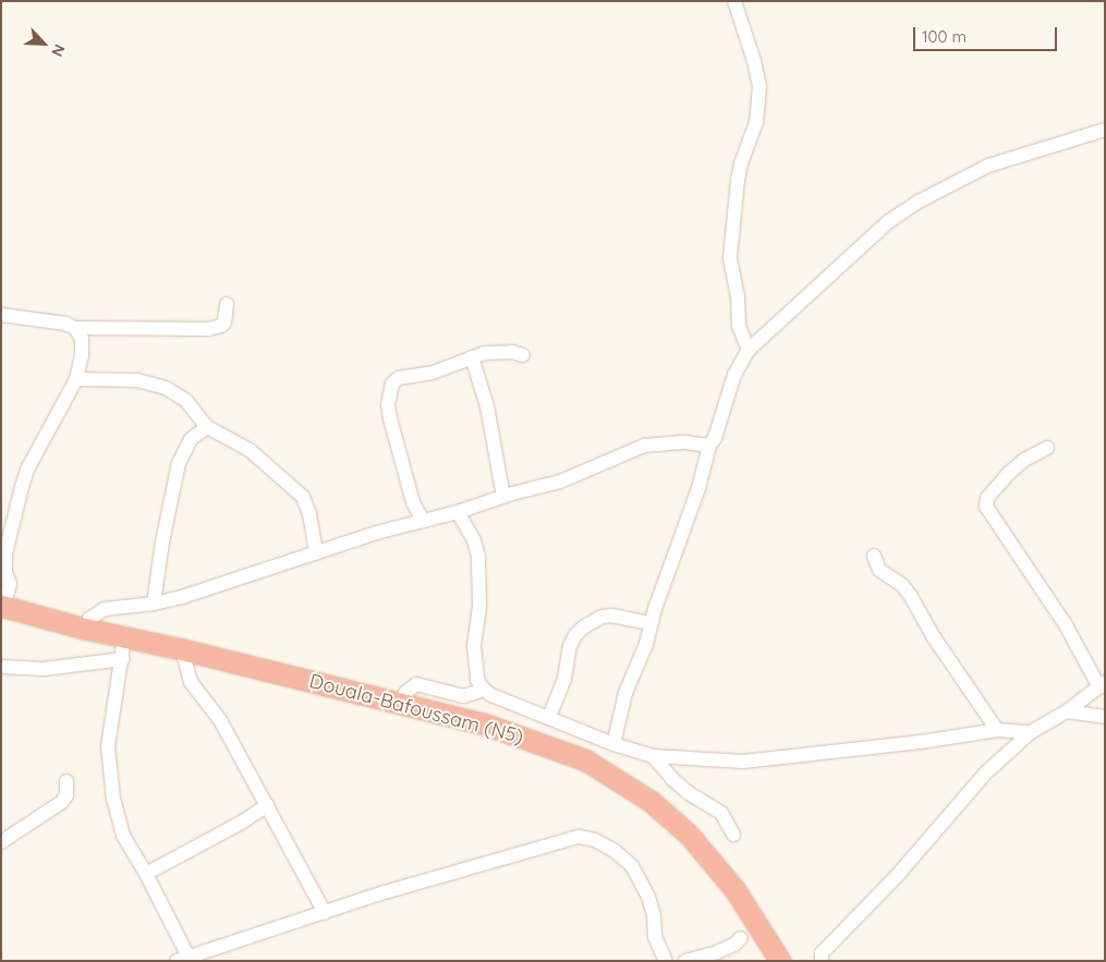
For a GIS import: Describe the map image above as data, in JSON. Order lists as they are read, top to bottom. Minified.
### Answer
{"streets":{"highway":["Douala-Bafoussam (N5)"]},"scale_bar":"100 m","north":"bottom right"}
